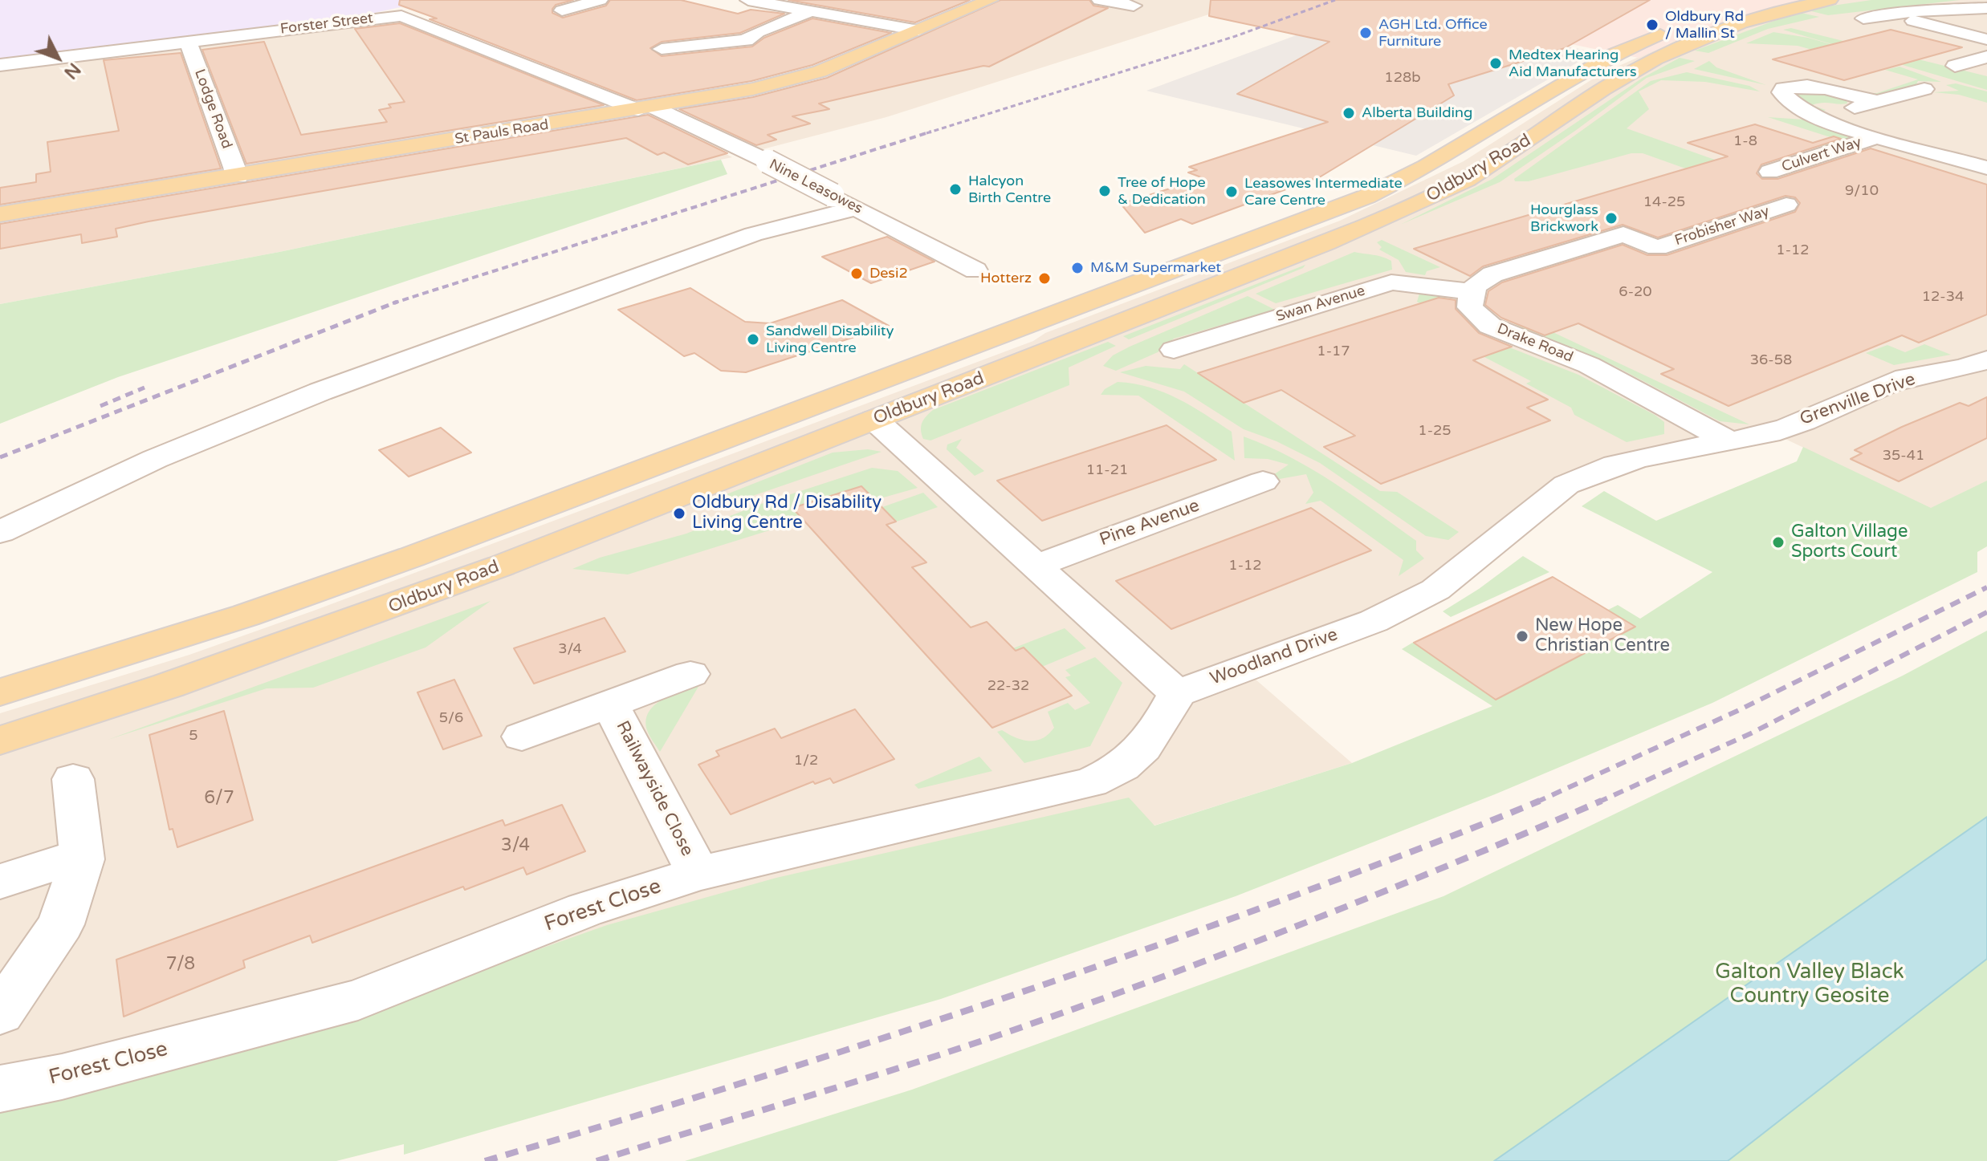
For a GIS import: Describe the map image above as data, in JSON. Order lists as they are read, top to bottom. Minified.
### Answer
{"streets":{"main road":["St Pauls Road","Oldbury Road"],"street":["Forster Street","Lodge Road","Culvert Way","Nine Leasowes","Frobisher Way","Swan Avenue","Drake Road","Grenville Drive","Pine Avenue","Woodland Drive","Railwayside Close","Forest Close"]},"crossings":[["Forster Street","Lodge Road"],["Forster Street","St Pauls Road"],["Forster Street","Nine Leasowes"],["Lodge Road","St Pauls Road"],["St Pauls Road","Nine Leasowes"],["Frobisher Way","Swan Avenue"],["Frobisher Way","Drake Road"],["Swan Avenue","Drake Road"],["Drake Road","Grenville Drive"],["Drake Road","Woodland Drive"],["Grenville Drive","Woodland Drive"],["Woodland Drive","Forest Close"],["Railwayside Close","Forest Close"]],"parks":["Galton Valley Black Country Geosite"],"places":["Oldbury Rd / Mallin St","AGH Ltd. Office Furniture","Medtex Hearing Aid Manufacturers","Alberta Building","Halcyon Birth Centre","Tree of Hope & Dedication","Leasowes Intermediate Care Centre","Hourglass Brickwork","M&M Supermarket","Desi2","Hotterz","Sandwell Disability Living Centre","Oldbury Rd / Disability Living Centre","Galton Village Sports Court","New Hope Christian Centre"],"house_numbers":["128b","1-8","9/10","14-25","1-12","6-20","12-34","1-17","36-58","1-25","35-41","11-21","1-12","3/4","22-32","5/6","5","1/2","6/7","3/4","7/8"],"north":"bottom right"}
